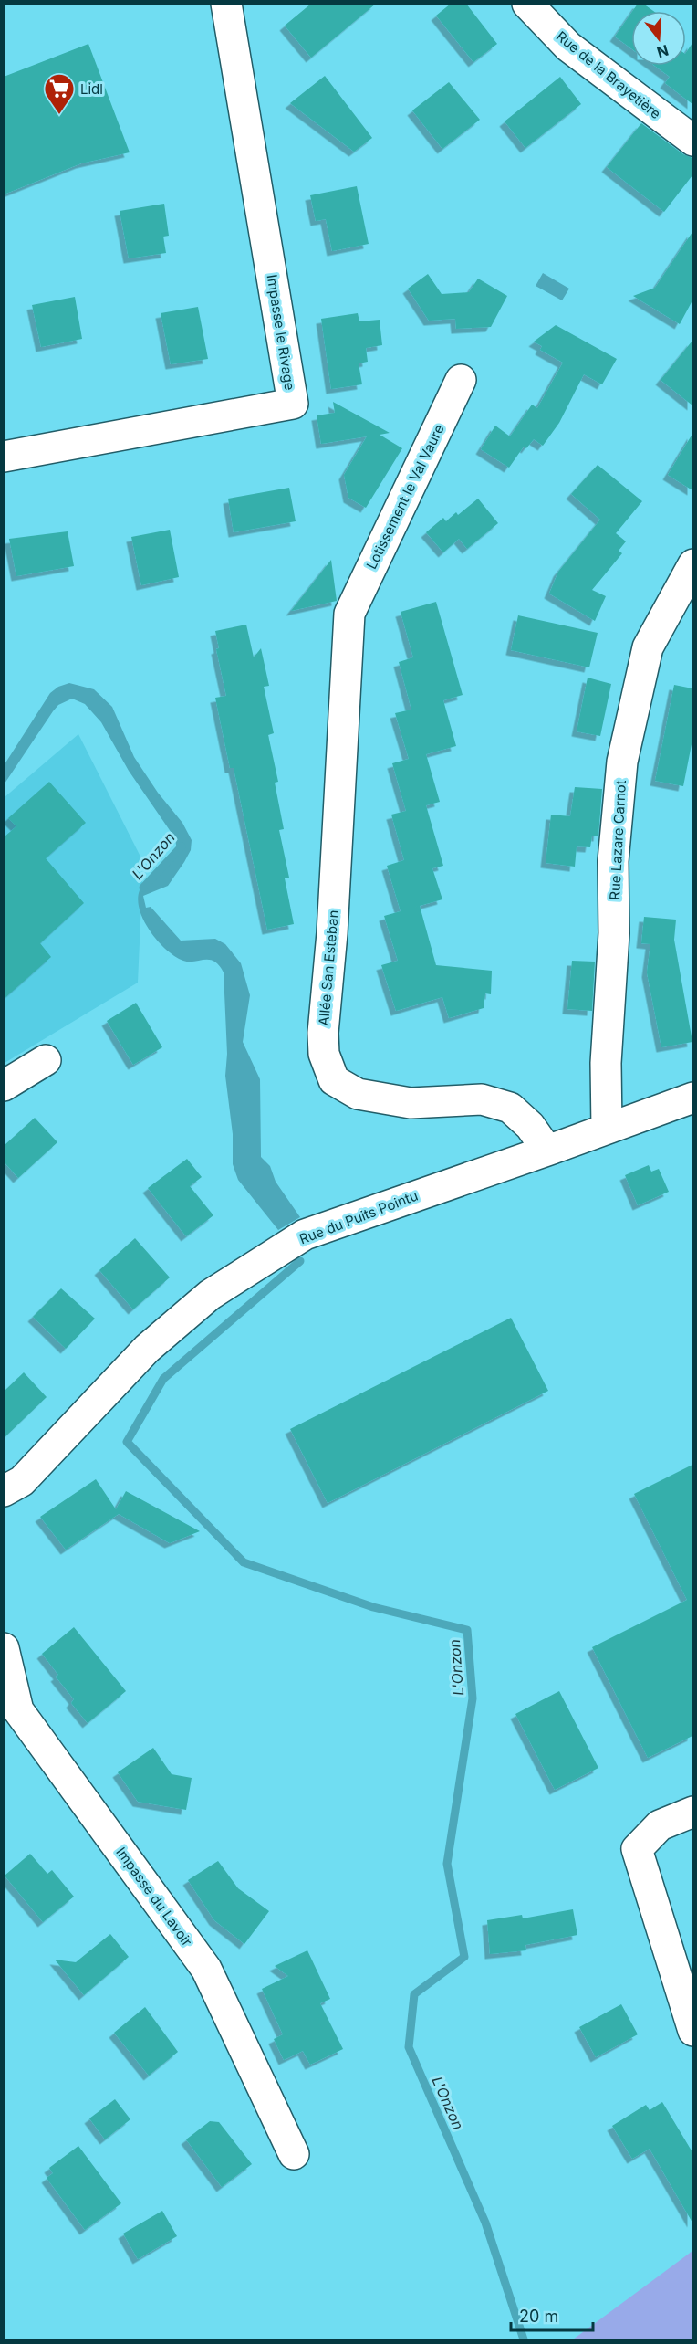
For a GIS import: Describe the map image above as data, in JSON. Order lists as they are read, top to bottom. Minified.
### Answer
{"streets":{"street":["Rue de la Brayetière","Impasse le Rivage","Lotissement le Val Vaure","Rue Lazare Carnot","Allée San Esteban","Rue du Puits Pointu","Impasse du Lavoir"]},"crossings":[["Lotissement le Val Vaure","Allée San Esteban"],["Rue Lazare Carnot","Rue du Puits Pointu"],["Allée San Esteban","Rue du Puits Pointu"]],"water":["L'Onzon"],"places":{"supermarket":["Lidl"]},"scale_bar":"20 m","north":"bottom"}
